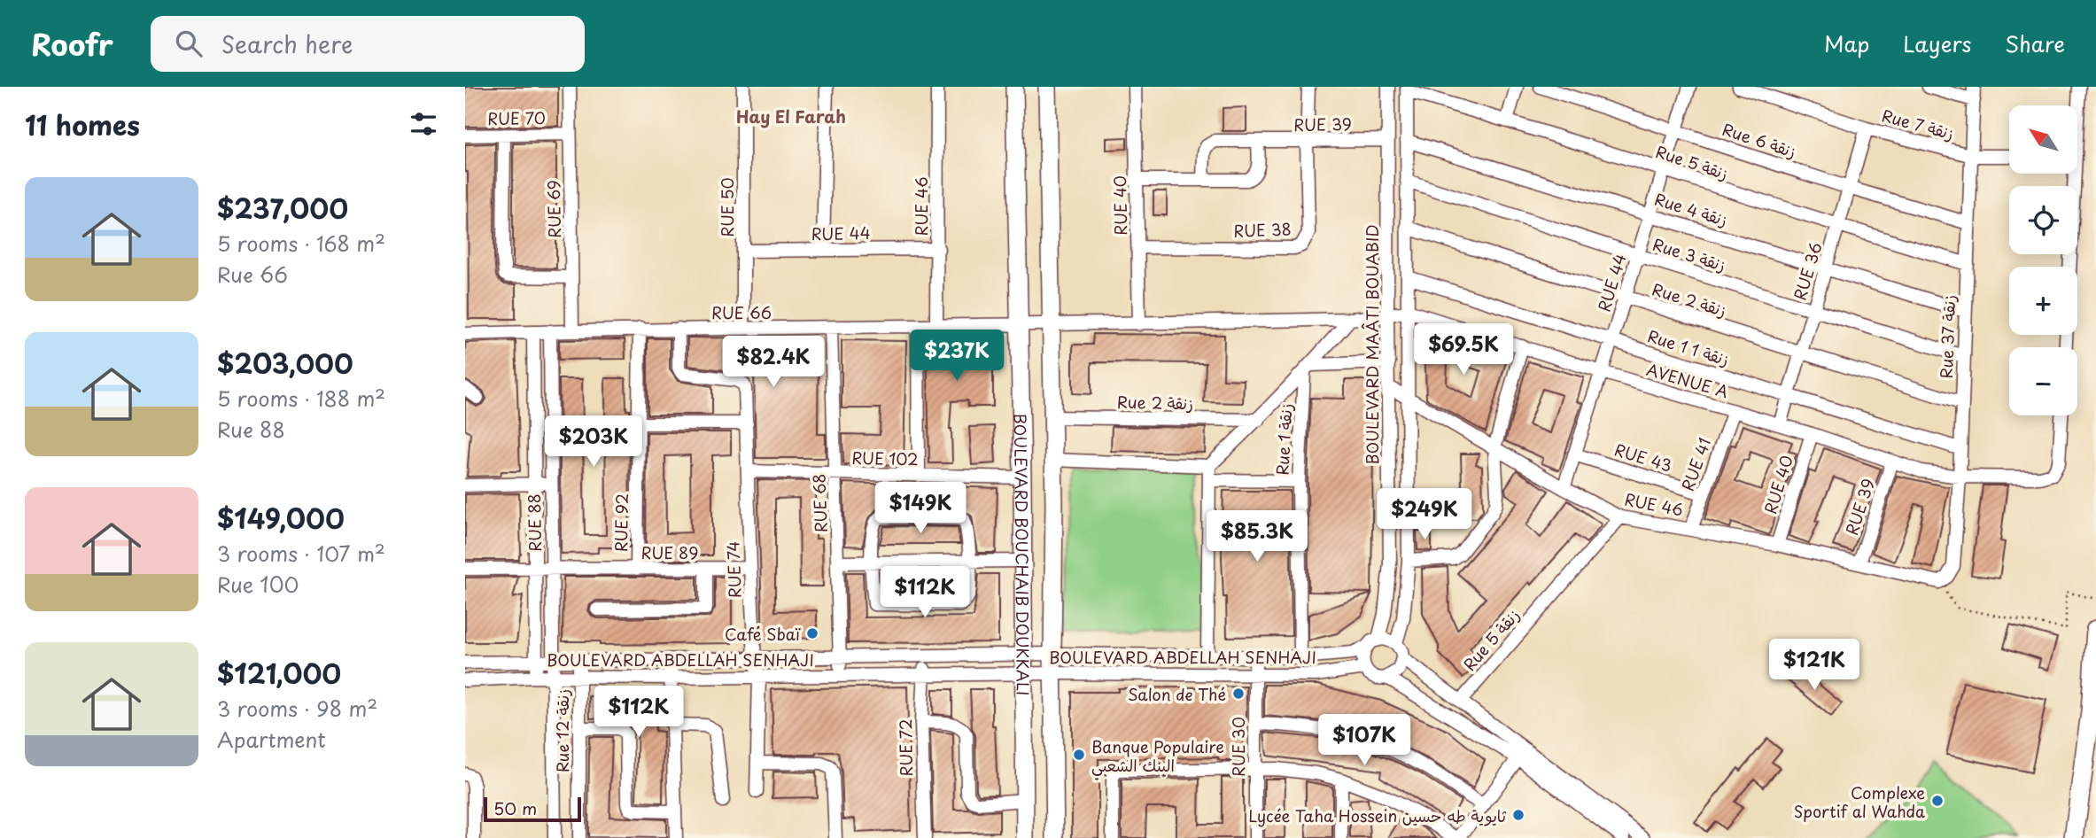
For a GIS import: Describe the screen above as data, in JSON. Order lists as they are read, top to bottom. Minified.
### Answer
{"streets":{"main road":["BOULEVARD BOUCHAIB DOUKKALI"],"street":["RUE 70","RUE 39","Rue 7 زنقة","Rue 6 زنقة","Rue 5 زنقة","RUE 40","RUE 46","RUE 50","RUE 69","Rue 4 زنقة","RUE 38","RUE 44","Rue 3 زنقة","RUE 36","Rue 2 زنقة","RUE 66","Rue 37 زنقة","BOULEVARD MAÂTI BOUABID","Rue 1 زنقة 1","AVENUE A","Rue 1 زنقة","RUE 43","RUE 102","RUE 41","RUE 68","RUE 88","RUE 92","RUE 89","RUE 74","BOULEVARD ABDELLAH SENHAJI","Rue 12 زنقة","RUE 30","RUE 72"]},"crossings":[["RUE 70","RUE 69"],["RUE 39","RUE 46"],["RUE 39","RUE 38"],["RUE 39","BOULEVARD MAÂTI BOUABID"],["RUE 39","AVENUE A"],["Rue 7 زنقة","RUE 36"],["Rue 7 زنقة","Rue 37 زنقة"],["Rue 6 زنقة","RUE 44"],["Rue 6 زنقة","RUE 36"],["Rue 6 زنقة","Rue 37 زنقة"],["Rue 5 زنقة","RUE 46"],["Rue 5 زنقة","RUE 44"],["Rue 5 زنقة","RUE 36"],["Rue 5 زنقة","Rue 37 زنقة"],["RUE 40","RUE 46"],["RUE 40","RUE 38"],["RUE 40","RUE 66"],["RUE 40","AVENUE A"],["RUE 46","RUE 44"],["RUE 46","RUE 66"],["RUE 46","Rue 37 زنقة"],["RUE 46","BOULEVARD MAÂTI BOUABID"],["RUE 46","RUE 41"],["RUE 50","RUE 44"],["RUE 50","RUE 66"],["RUE 69","RUE 66"],["Rue 4 زنقة","RUE 44"],["Rue 4 زنقة","RUE 36"],["Rue 4 زنقة","Rue 37 زنقة"],["RUE 44","Rue 3 زنقة"],["RUE 44","Rue 2 زنقة"],["RUE 44","Rue 1 زنقة 1"],["RUE 44","AVENUE A"],["RUE 44","RUE 43"],["Rue 3 زنقة","RUE 36"],["Rue 3 زنقة","Rue 37 زنقة"],["RUE 36","Rue 2 زنقة"],["RUE 36","Rue 1 زنقة 1"],["RUE 36","AVENUE A"],["Rue 2 زنقة","Rue 37 زنقة"],["Rue 2 زنقة","BOULEVARD BOUCHAIB DOUKKALI"],["RUE 66","RUE 68"],["RUE 66","RUE 88"],["RUE 66","RUE 92"],["RUE 66","BOULEVARD BOUCHAIB DOUKKALI"],["RUE 66","RUE 74"],["Rue 37 زنقة","Rue 1 زنقة 1"],["Rue 37 زنقة","AVENUE A"],["BOULEVARD MAÂTI BOUABID","BOULEVARD ABDELLAH SENHAJI"],["AVENUE A","RUE 41"],["Rue 1 زنقة","BOULEVARD ABDELLAH SENHAJI"],["RUE 43","RUE 41"],["RUE 102","RUE 68"],["RUE 102","BOULEVARD BOUCHAIB DOUKKALI"],["RUE 102","RUE 74"],["RUE 68","BOULEVARD ABDELLAH SENHAJI"],["RUE 88","RUE 89"],["RUE 88","BOULEVARD ABDELLAH SENHAJI"],["RUE 92","RUE 89"],["RUE 89","RUE 74"],["BOULEVARD BOUCHAIB DOUKKALI","BOULEVARD ABDELLAH SENHAJI"],["RUE 74","BOULEVARD ABDELLAH SENHAJI"],["BOULEVARD ABDELLAH SENHAJI","Rue 12 زنقة"],["BOULEVARD ABDELLAH SENHAJI","RUE 30"],["BOULEVARD ABDELLAH SENHAJI","RUE 72"]],"districts":["Hay El Farah"],"places":["Café Sbaï","Salon de Thé","Banque Populaire البنك الشعبي","Complexe Sportif al Wahda","Lycée Taha Hossein ثايوية طه حسين"],"scale_bar":"50 m","north":"top left","page":{"header":"Roofr","search":"Search here","nav":["Map","Layers","Share"],"heading":"11 homes","map_buttons":["+","−"],"list":[{"name":"$237,000","note":"5 rooms · 168 m² · Rue 66"},{"name":"$203,000","note":"5 rooms · 188 m² · Rue 88"},{"name":"$149,000","note":"3 rooms · 107 m² · Rue 100"},{"name":"$121,000","note":"3 rooms · 98 m² · Apartment"}],"price":["$69.5K","$237K","$82.4K","$203K","$149K","$249K","$85.3K","$112K","$121K","$112K","$107K"],"scale":"50 m"}}
